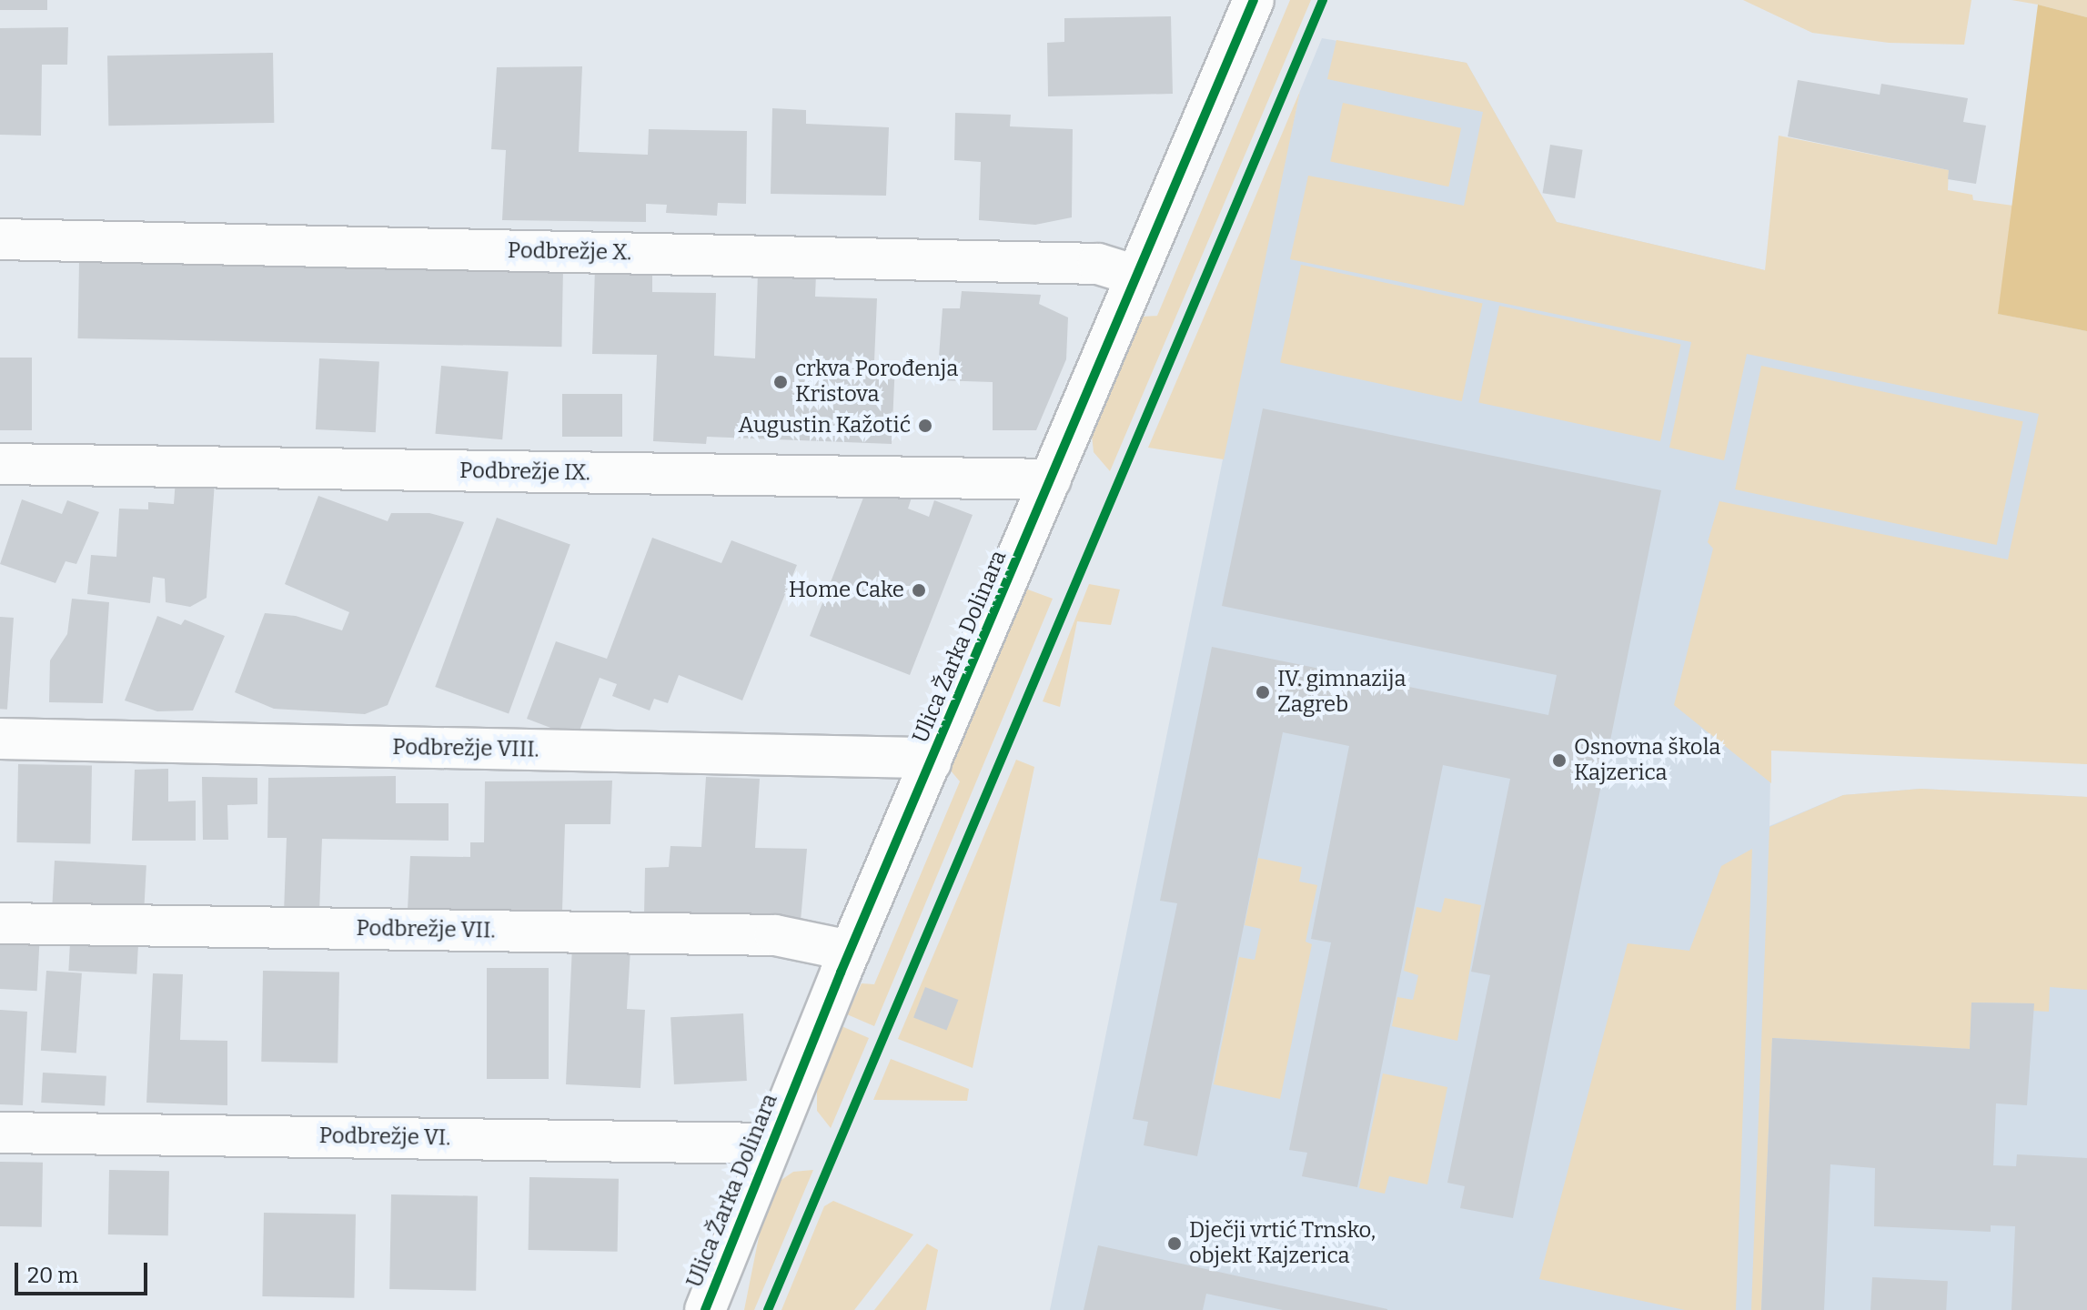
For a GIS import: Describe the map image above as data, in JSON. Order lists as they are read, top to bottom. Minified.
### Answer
{"streets":{"street":["Podbrežje X.","Podbrežje IX.","Ulica Žarka Dolinara","Podbrežje VIII.","Podbrežje VII.","Podbrežje VI."]},"crossings":[["Podbrežje X.","Ulica Žarka Dolinara"],["Podbrežje IX.","Ulica Žarka Dolinara"],["Ulica Žarka Dolinara","Podbrežje VIII."],["Ulica Žarka Dolinara","Podbrežje VII."],["Ulica Žarka Dolinara","Podbrežje VI."]],"places":["crkva Porođenja Kristova","Augustin Kažotić","Home Cake","IV. gimnazija Zagreb","Osnovna škola Kajzerica","Dječji vrtić Trnsko, objekt Kajzerica"],"scale_bar":"20 m"}
